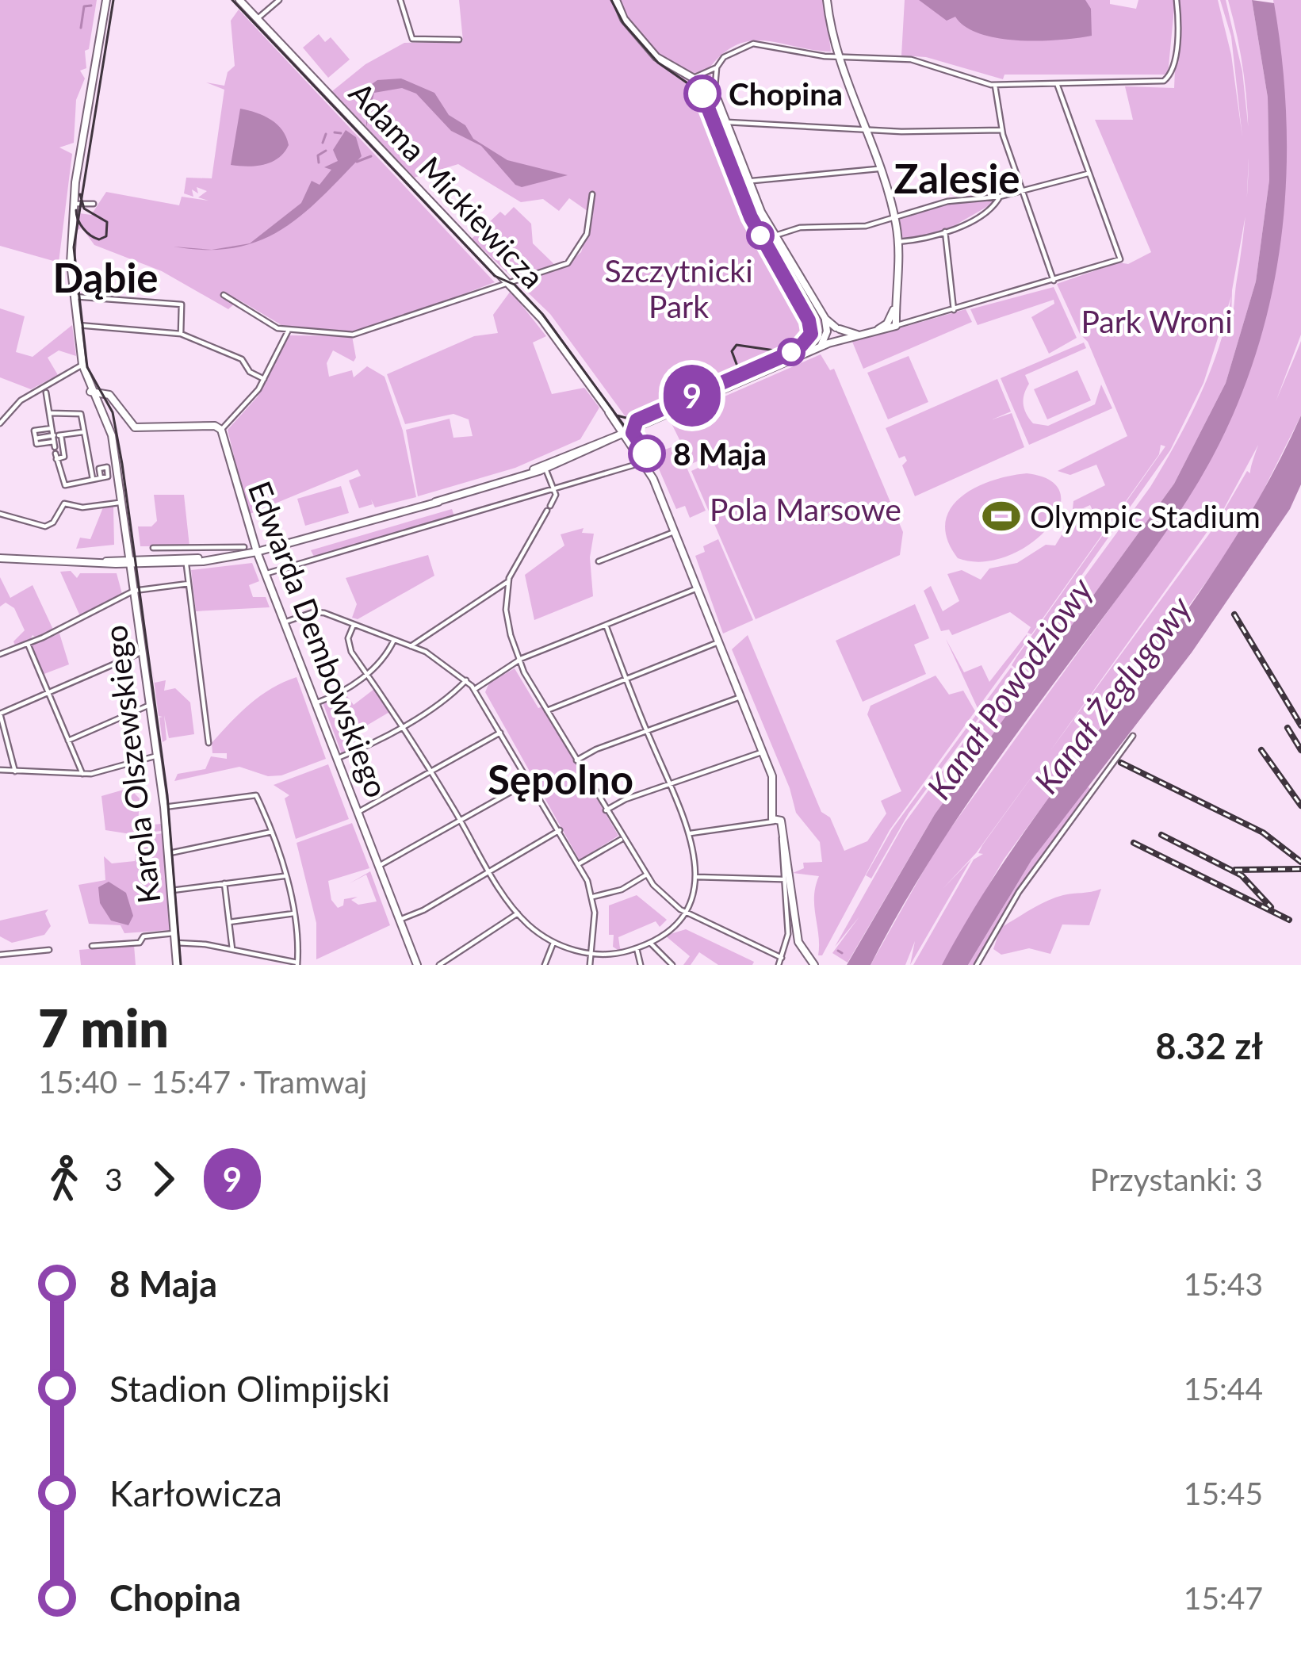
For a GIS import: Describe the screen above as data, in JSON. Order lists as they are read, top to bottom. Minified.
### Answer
{"streets":{"main road":["Adama Mickiewicza","Edwarda Dembowskiego","Karola Olszewskiego"]},"districts":["Zalesie","Dąbie","Sępolno"],"water":["Kanał Powodziowy","Kanał Żeglugowy"],"parks":["Szczytnicki Park","Park Wroni","Pola Marsowe"],"places":{"other":["Chopina","8 Maja"],"sports":["Olympic Stadium"]},"lines":["tram line 9"],"page":{"on_map":"9","heading":["7 min","15:40 – 15:47 · Tramwaj","8.32 zł"],"legs":["3","9","Przystanki: 3"],"list":[{"name":"8 Maja","value":"15:43"},{"name":"Stadion Olimpijski","value":"15:44"},{"name":"Karłowicza","value":"15:45"},{"name":"Chopina","value":"15:47"}]}}
